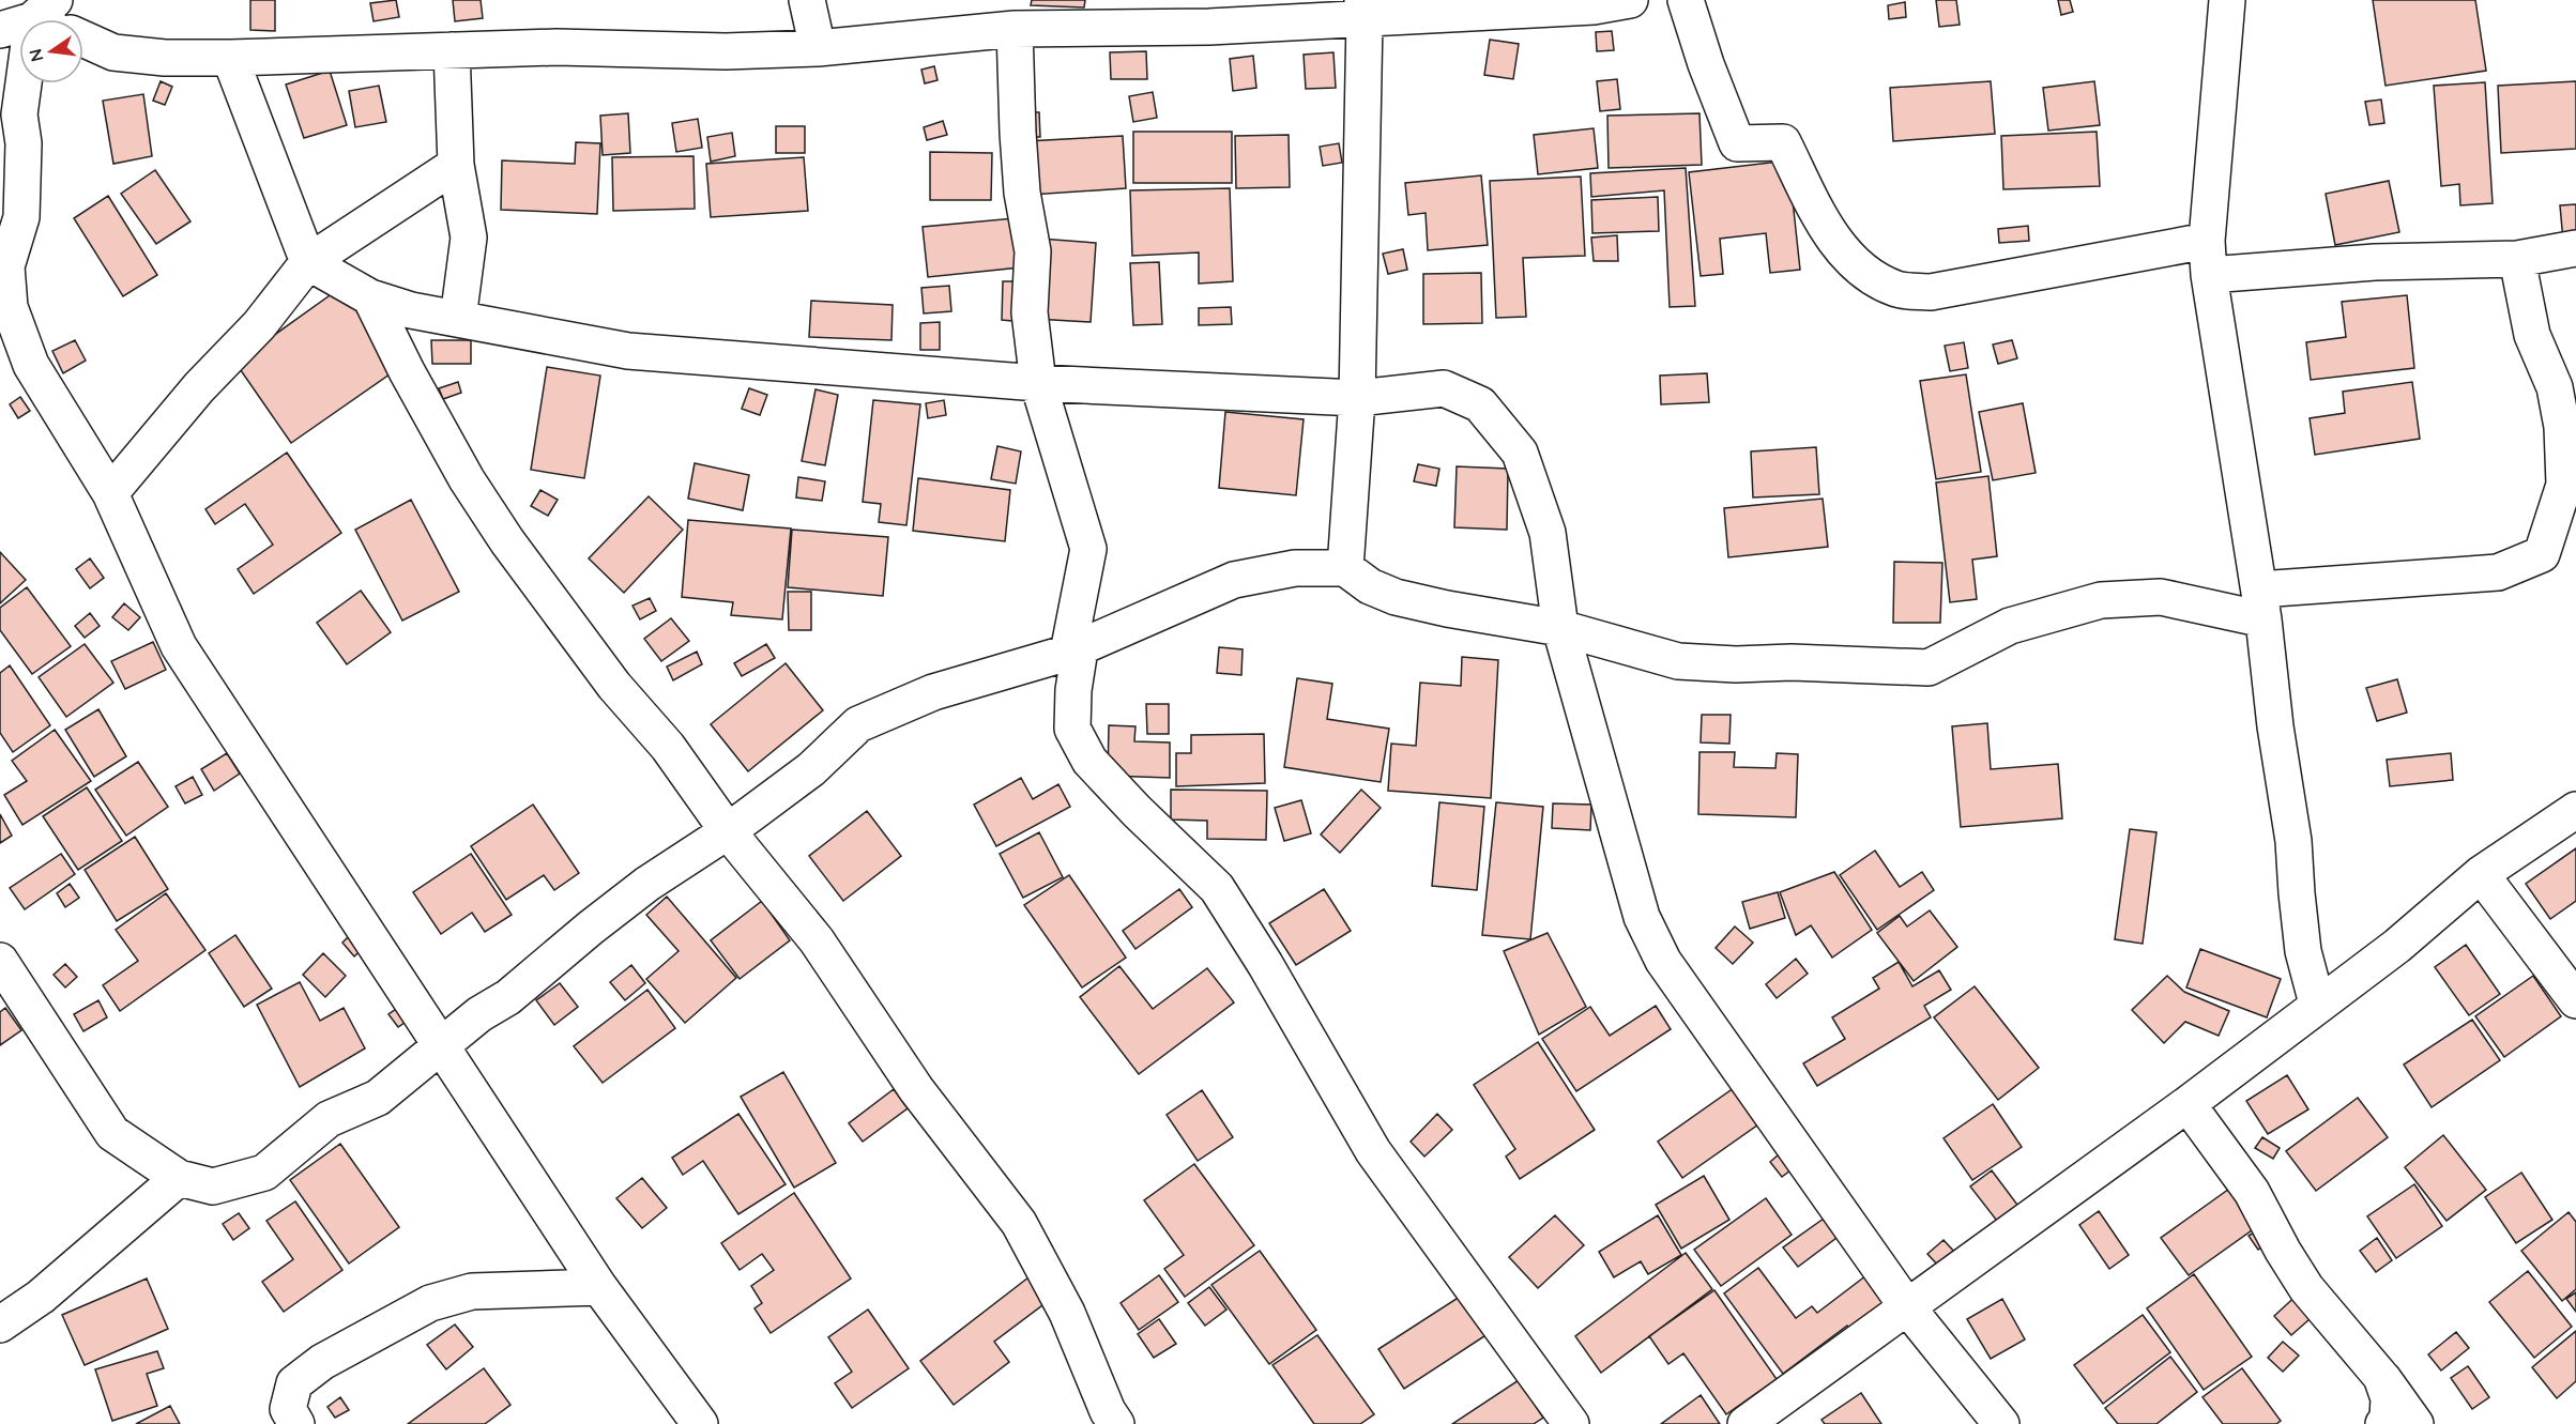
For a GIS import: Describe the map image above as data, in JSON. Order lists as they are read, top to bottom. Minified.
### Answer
{"north":"left"}
